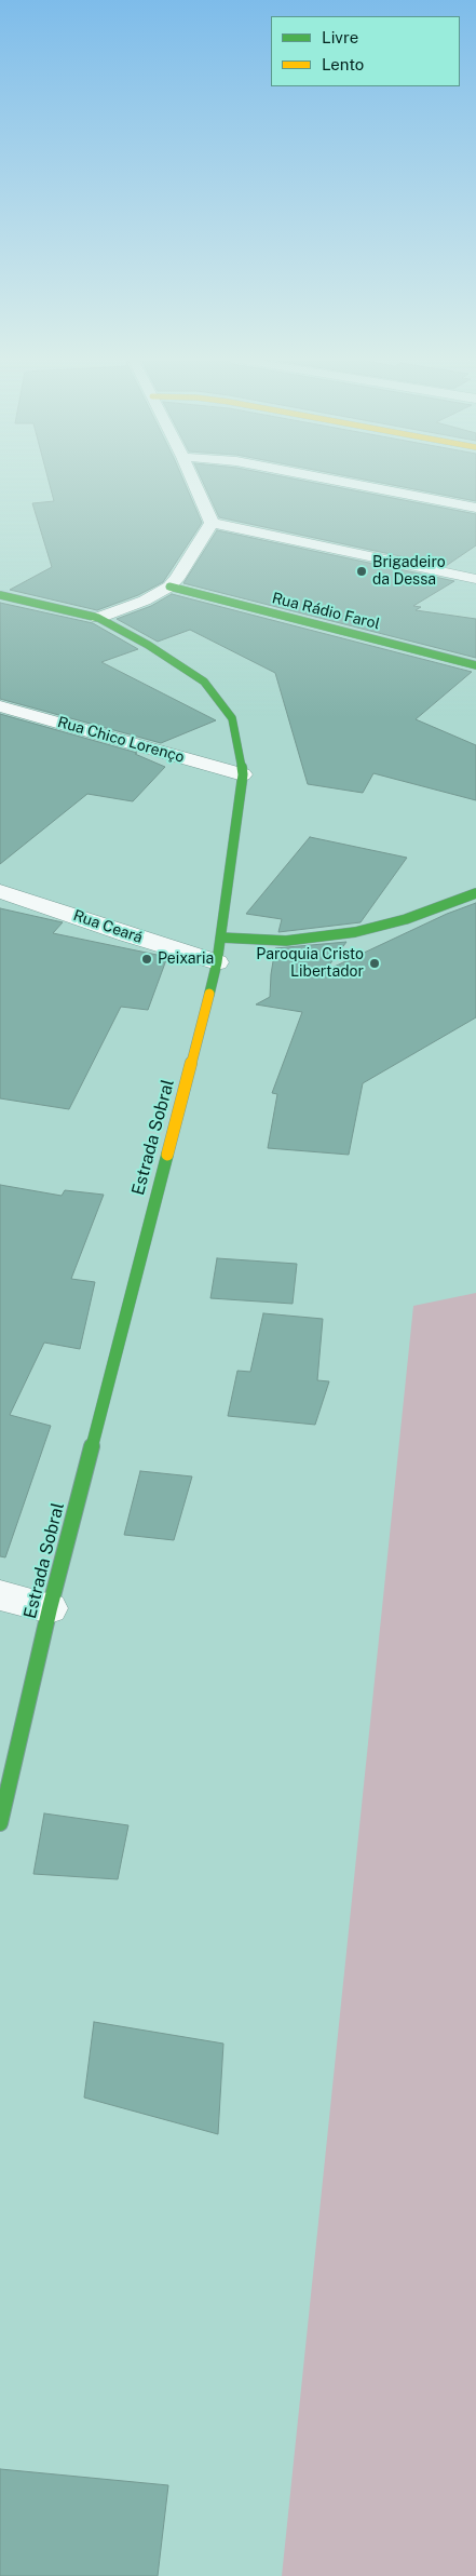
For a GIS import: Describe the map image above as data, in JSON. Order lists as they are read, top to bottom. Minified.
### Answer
{"streets":{"street":["Rua Rádio Farol","Rua Chico Lorenço","Rua Ceará","Estrada Sobral"]},"crossings":[["Rua Chico Lorenço","Estrada Sobral"],["Rua Ceará","Estrada Sobral"]],"places":["Brigadeiro da Dessa","Peixaria","Paroquia Cristo Libertador"],"legend":["Livre","Lento"]}
